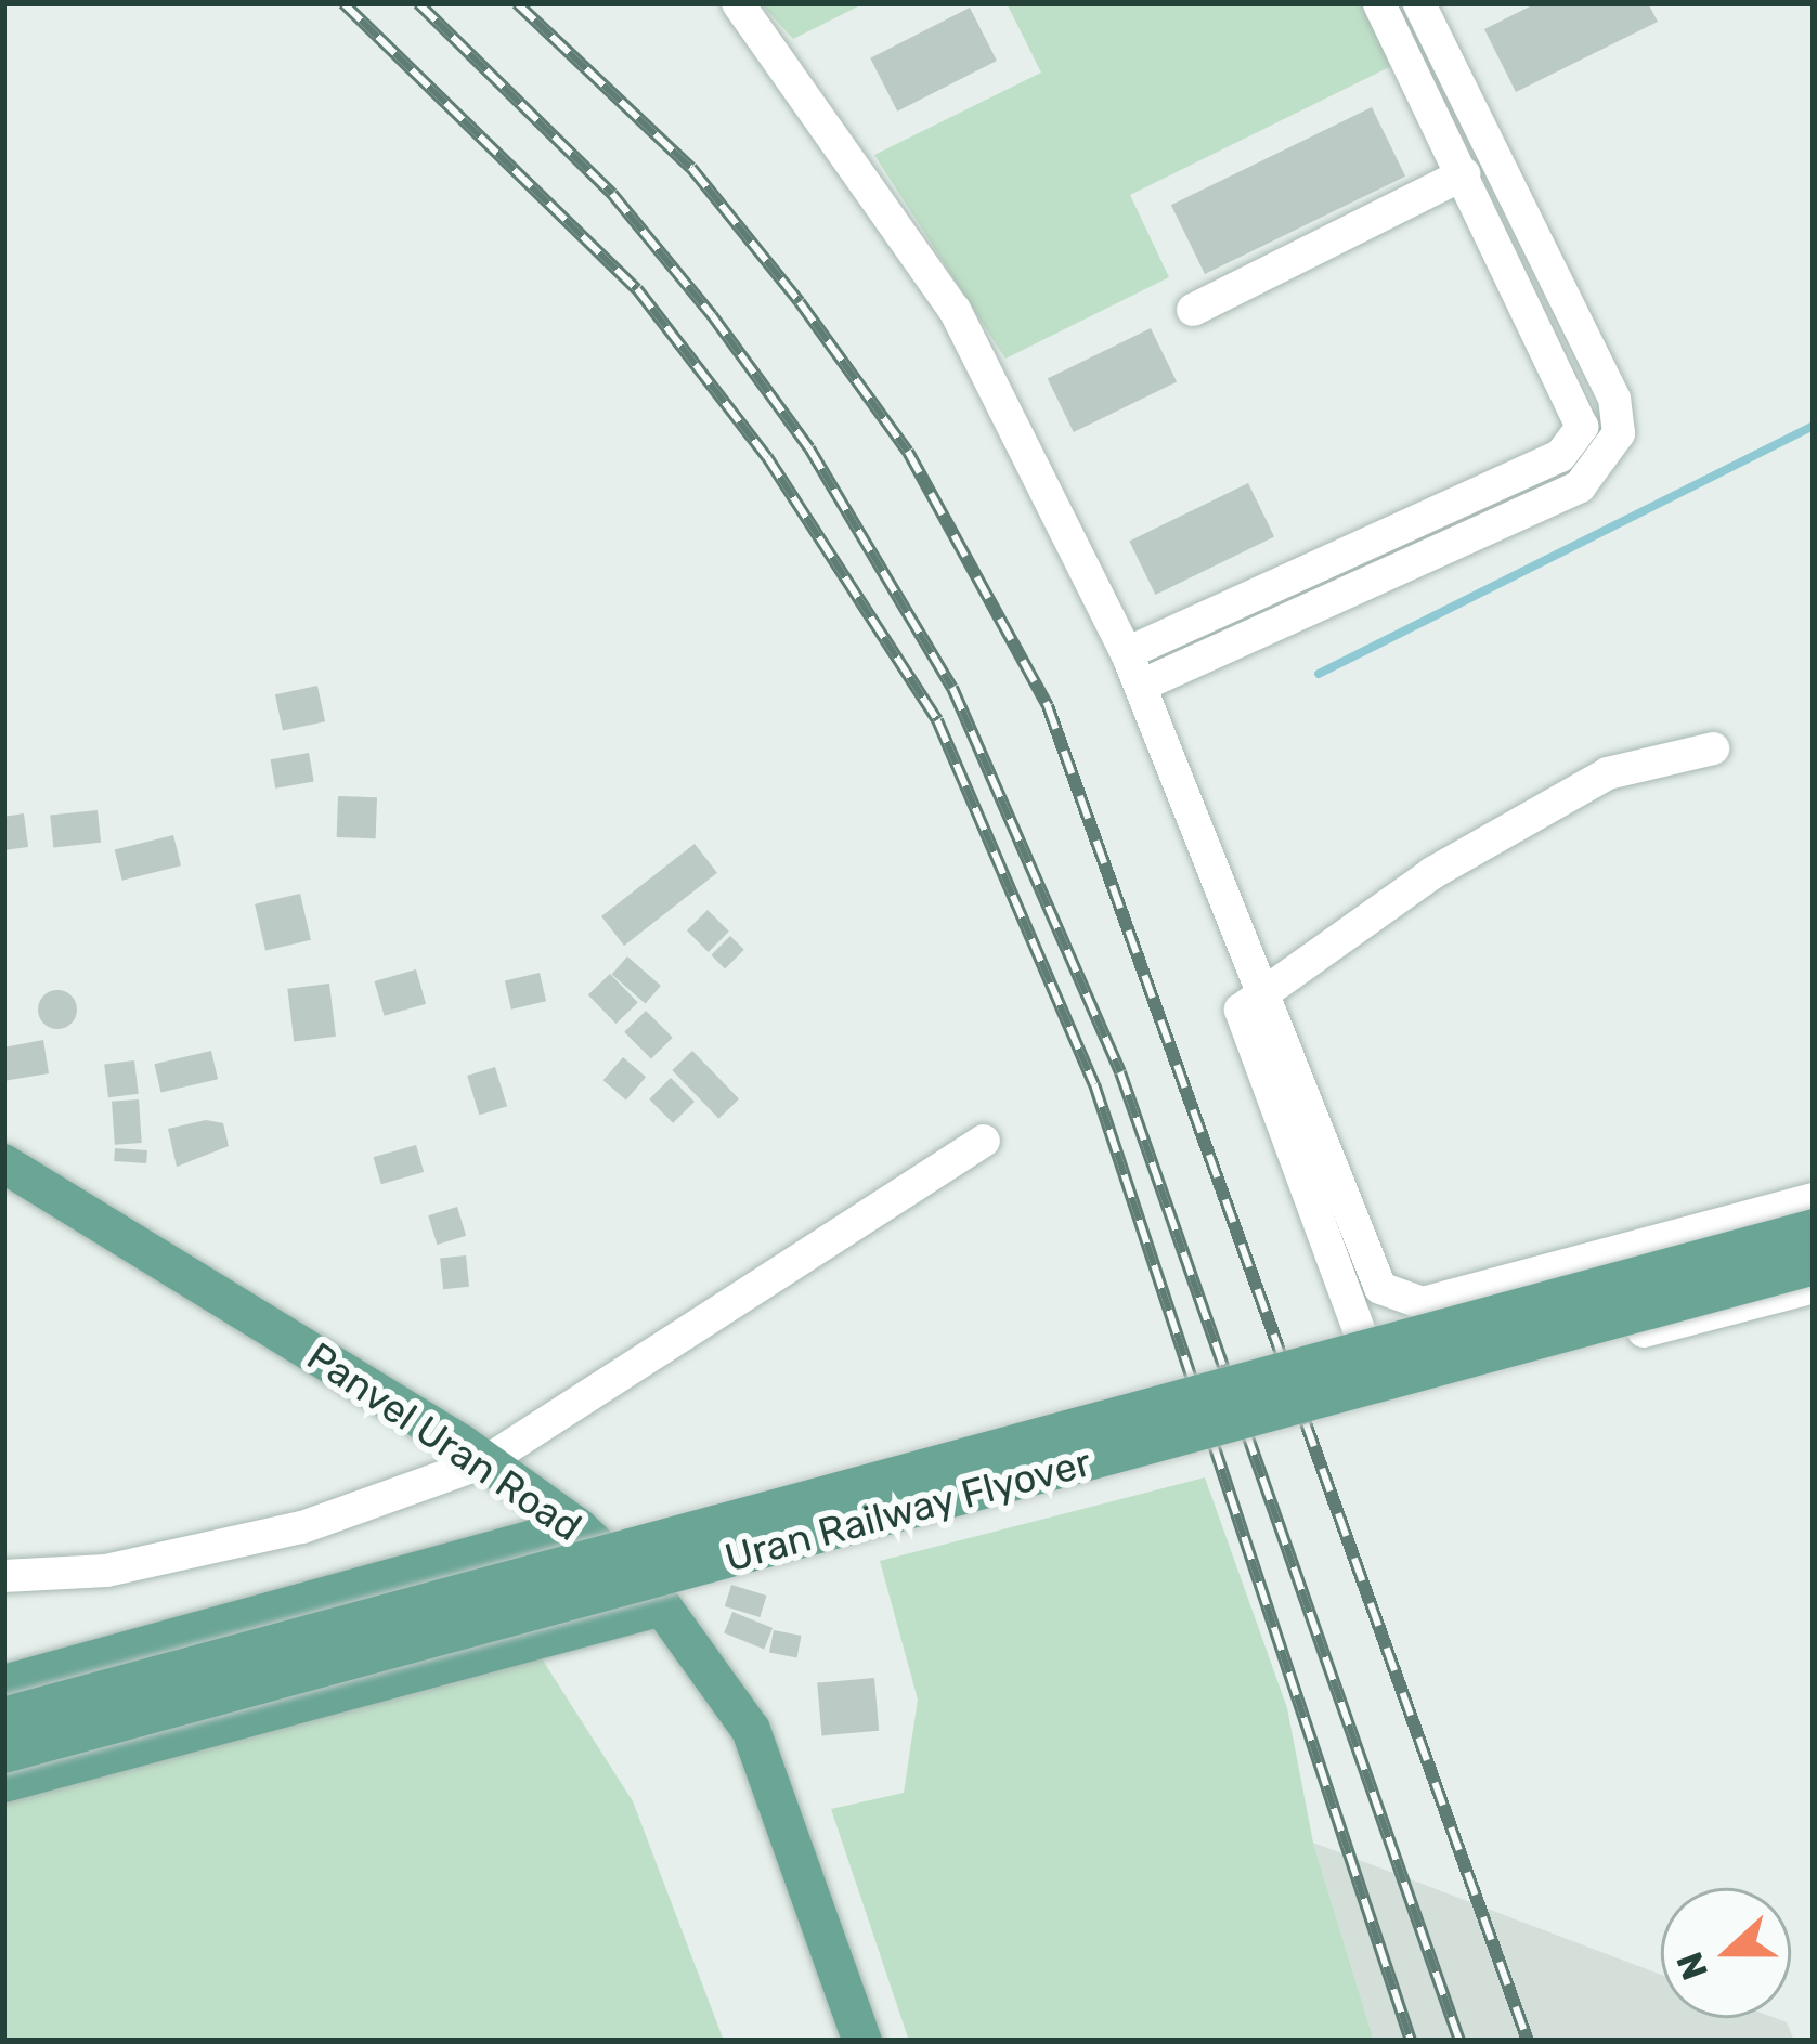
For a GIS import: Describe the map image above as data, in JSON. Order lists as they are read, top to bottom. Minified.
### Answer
{"streets":{"main road":["Panvel Uran Road","Uran Railway Flyover"]},"north":"left"}
